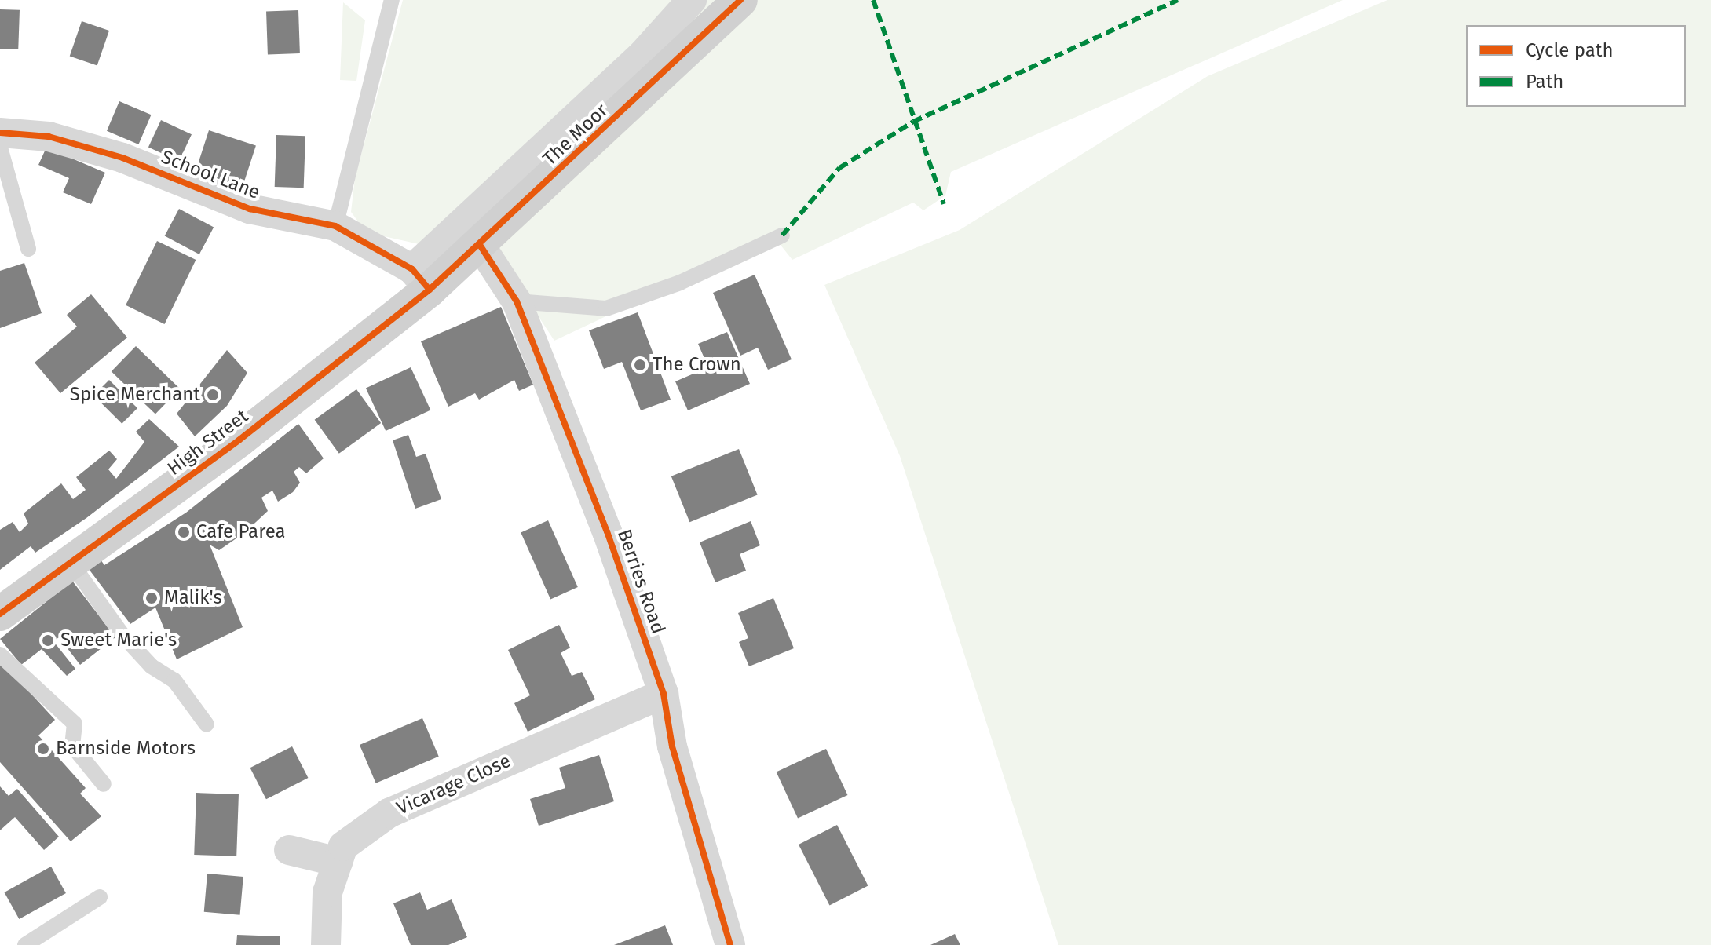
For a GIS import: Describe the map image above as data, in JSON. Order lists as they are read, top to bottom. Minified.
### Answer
{"streets":{"main road":["The Moor","High Street"],"street":["School Lane","Berries Road","Vicarage Close"]},"crossings":[["The Moor","School Lane"],["The Moor","High Street"],["The Moor","Berries Road"],["School Lane","High Street"],["Berries Road","Vicarage Close"]],"places":["The Crown","Spice Merchant","Cafe Parea","Malik's","Sweet Marie's","Barnside Motors"],"legend":["Cycle path","Path"]}
